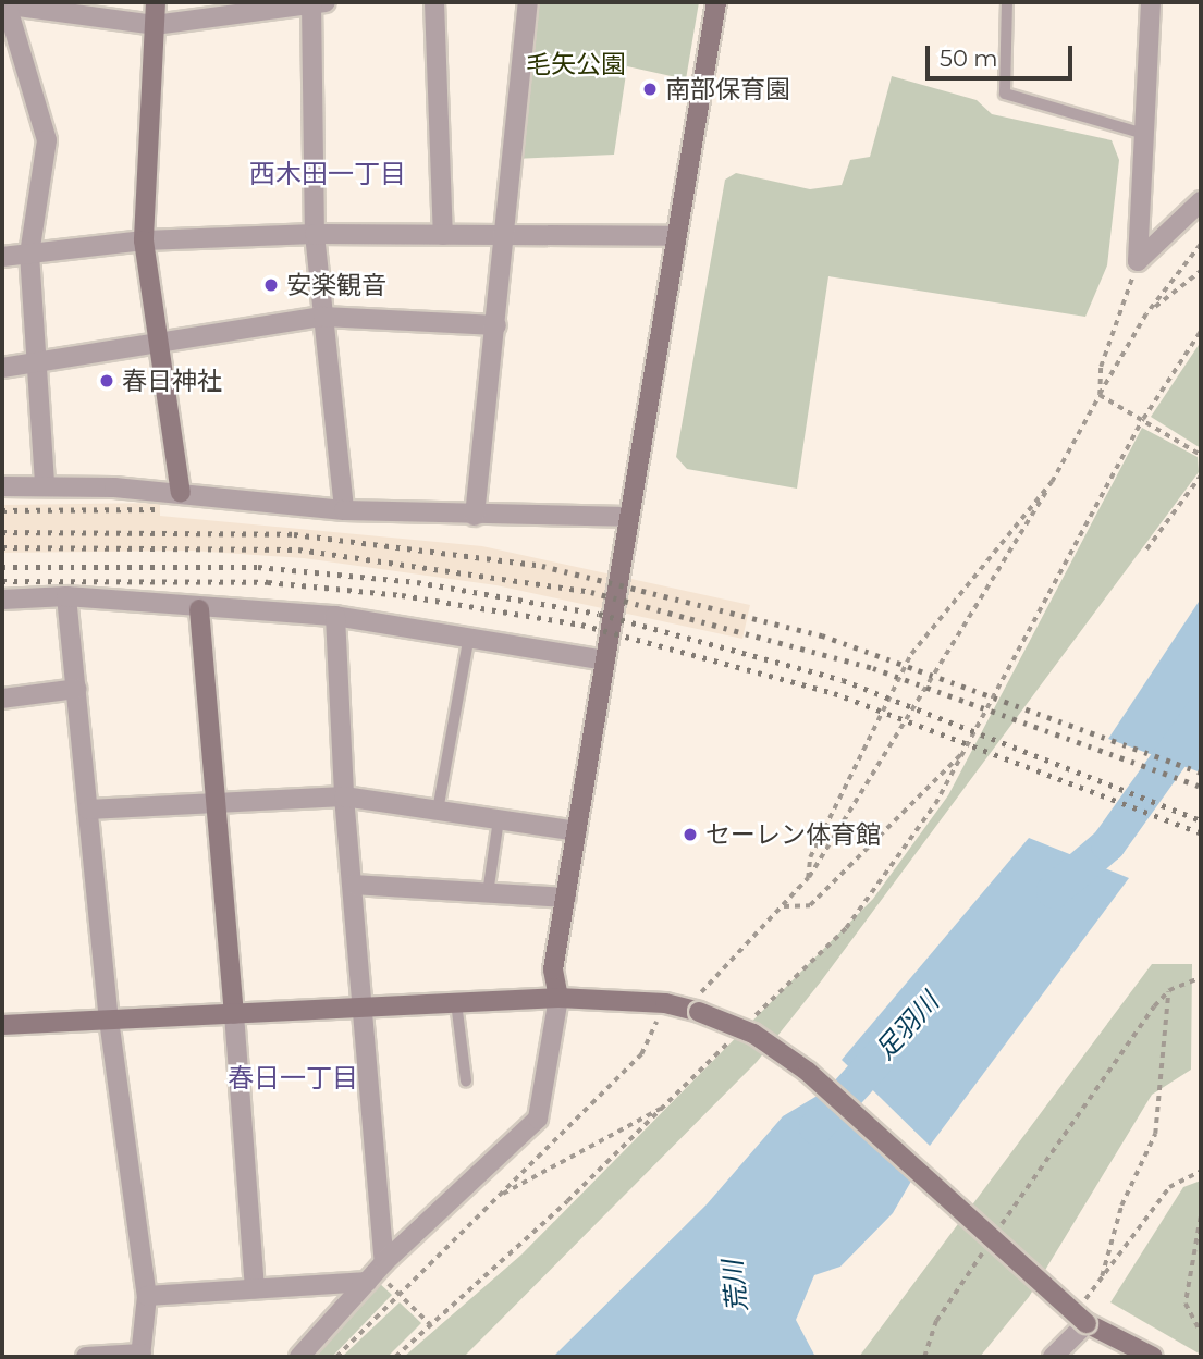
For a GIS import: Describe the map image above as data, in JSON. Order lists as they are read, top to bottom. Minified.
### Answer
{"districts":["西木田一丁目","春日一丁目"],"water":["足羽川","荒川"],"parks":["毛矢公園"],"places":["南部保育園","安楽観音","春日神社","セーレン体育館"],"scale_bar":"50 m"}
